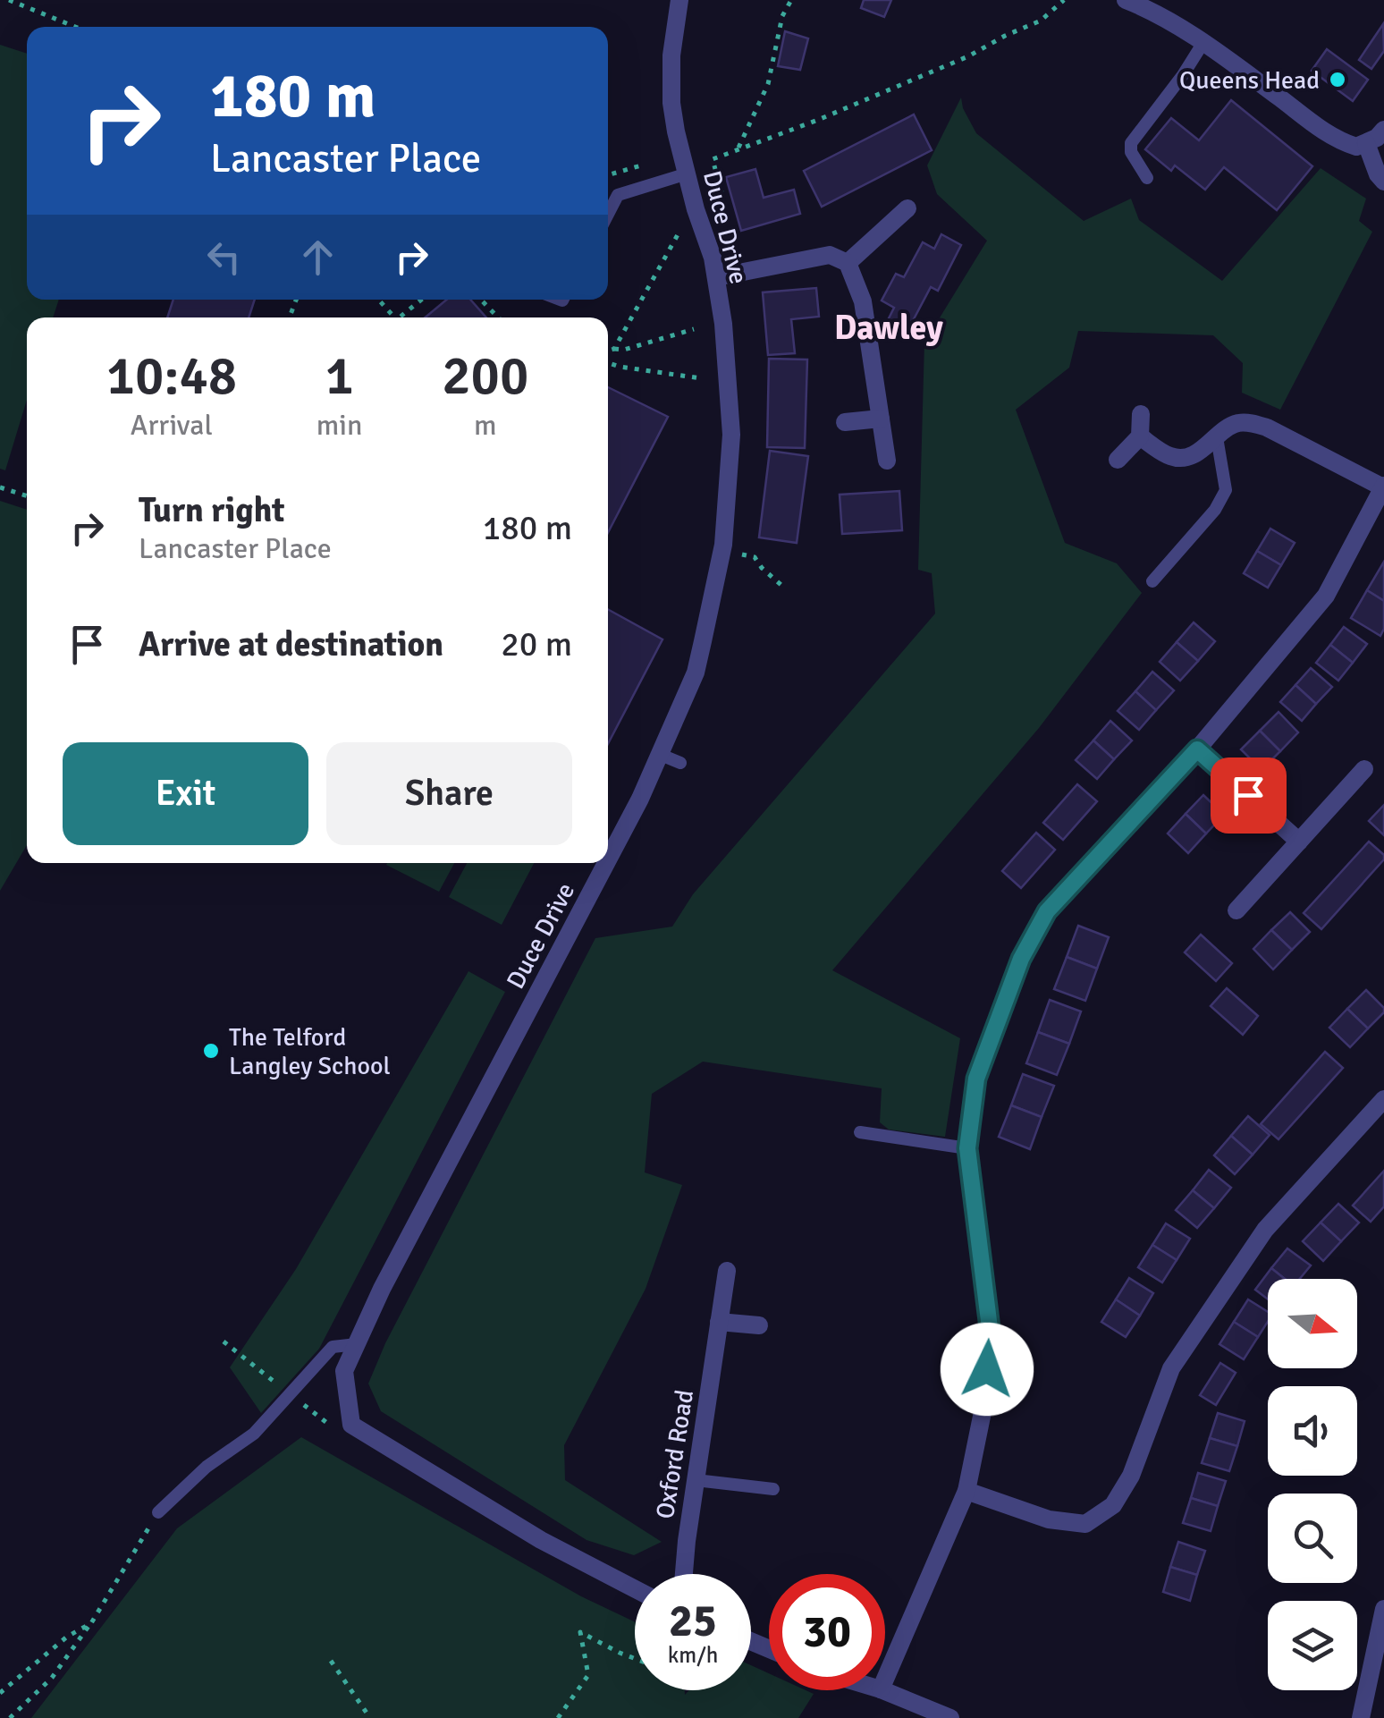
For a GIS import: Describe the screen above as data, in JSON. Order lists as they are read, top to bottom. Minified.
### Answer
{"streets":{"street":["Duce Drive","Oxford Road"]},"districts":["Dawley"],"places":["Queens Head","The Telford Langley School"],"north":"right","page":{"turn":["180 m","Lancaster Place"],"eta":["10:48","Arrival","1","min","200","m"],"list":[{"name":"Turn right","note":"Lancaster Place","value":"180 m"},{"name":"Arrive at destination","value":"20 m"}],"buttons":["Exit","Share"],"speed":"25 km/h","limit":"30"}}
